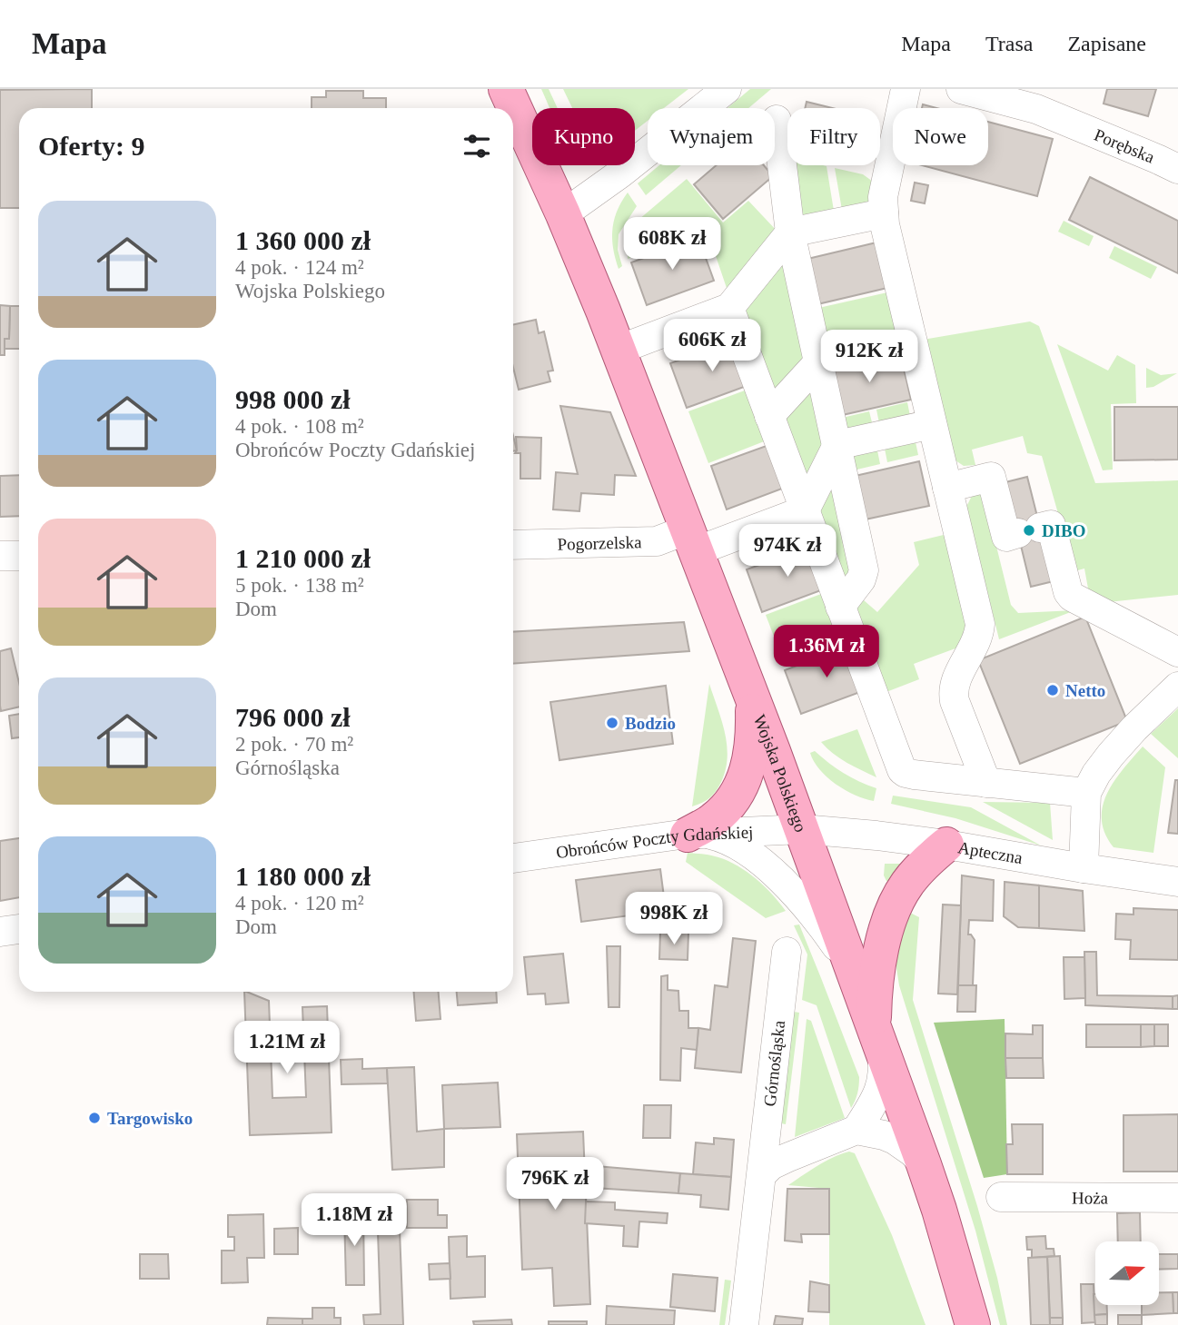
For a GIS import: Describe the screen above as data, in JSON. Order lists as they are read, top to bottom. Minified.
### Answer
{"streets":{"main road":["Wojska Polskiego"],"street":["Porębska","Pogorzelska","Obrońców Poczty Gdańskiej","Apteczna","Górnośląska","Hoża"]},"crossings":[["Pogorzelska","Wojska Polskiego"],["Wojska Polskiego","Obrońców Poczty Gdańskiej"],["Wojska Polskiego","Apteczna"],["Obrońców Poczty Gdańskiej","Apteczna"]],"places":["DIBO","Netto","Bodzio","Targowisko"],"north":"right","page":{"header":"Mapa","nav":["Mapa","Trasa","Zapisane"],"chip":["Kupno","Wynajem","Filtry","Nowe"],"heading":"Oferty: 9","list":[{"name":"1 360 000 zł","note":"4 pok. · 124 m² · Wojska Polskiego"},{"name":"998 000 zł","note":"4 pok. · 108 m² · Obrońców Poczty Gdańskiej"},{"name":"1 210 000 zł","note":"5 pok. · 138 m² · Dom"},{"name":"796 000 zł","note":"2 pok. · 70 m² · Górnośląska"},{"name":"1 180 000 zł","note":"4 pok. · 120 m² · Dom"}],"price":["608K zł","606K zł","912K zł","974K zł","1.36M zł","998K zł","1.21M zł","796K zł","1.18M zł"]}}
